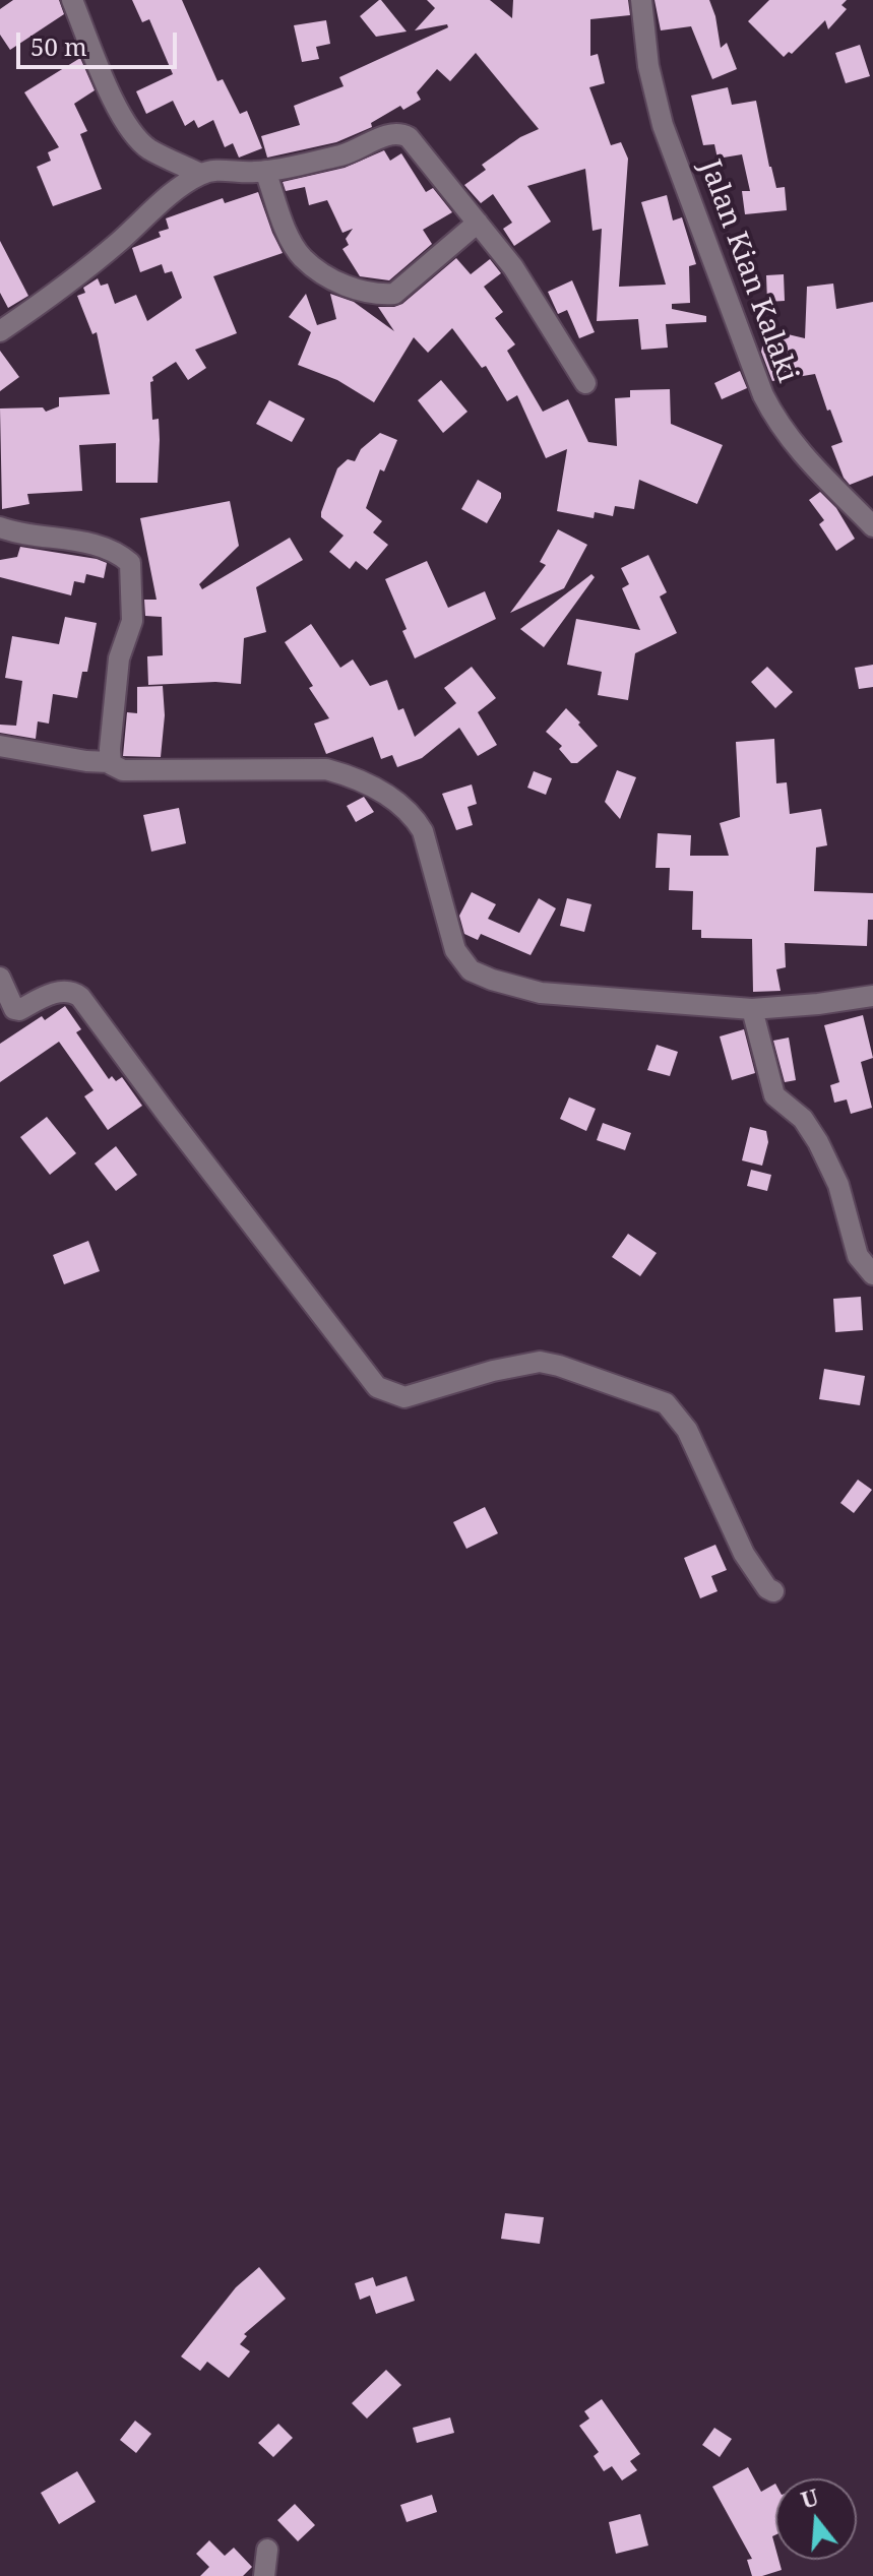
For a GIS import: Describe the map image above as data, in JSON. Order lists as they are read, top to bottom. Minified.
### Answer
{"streets":{"street":["Jalan Kian Kalaki"]},"scale_bar":"50 m","north":"top"}
